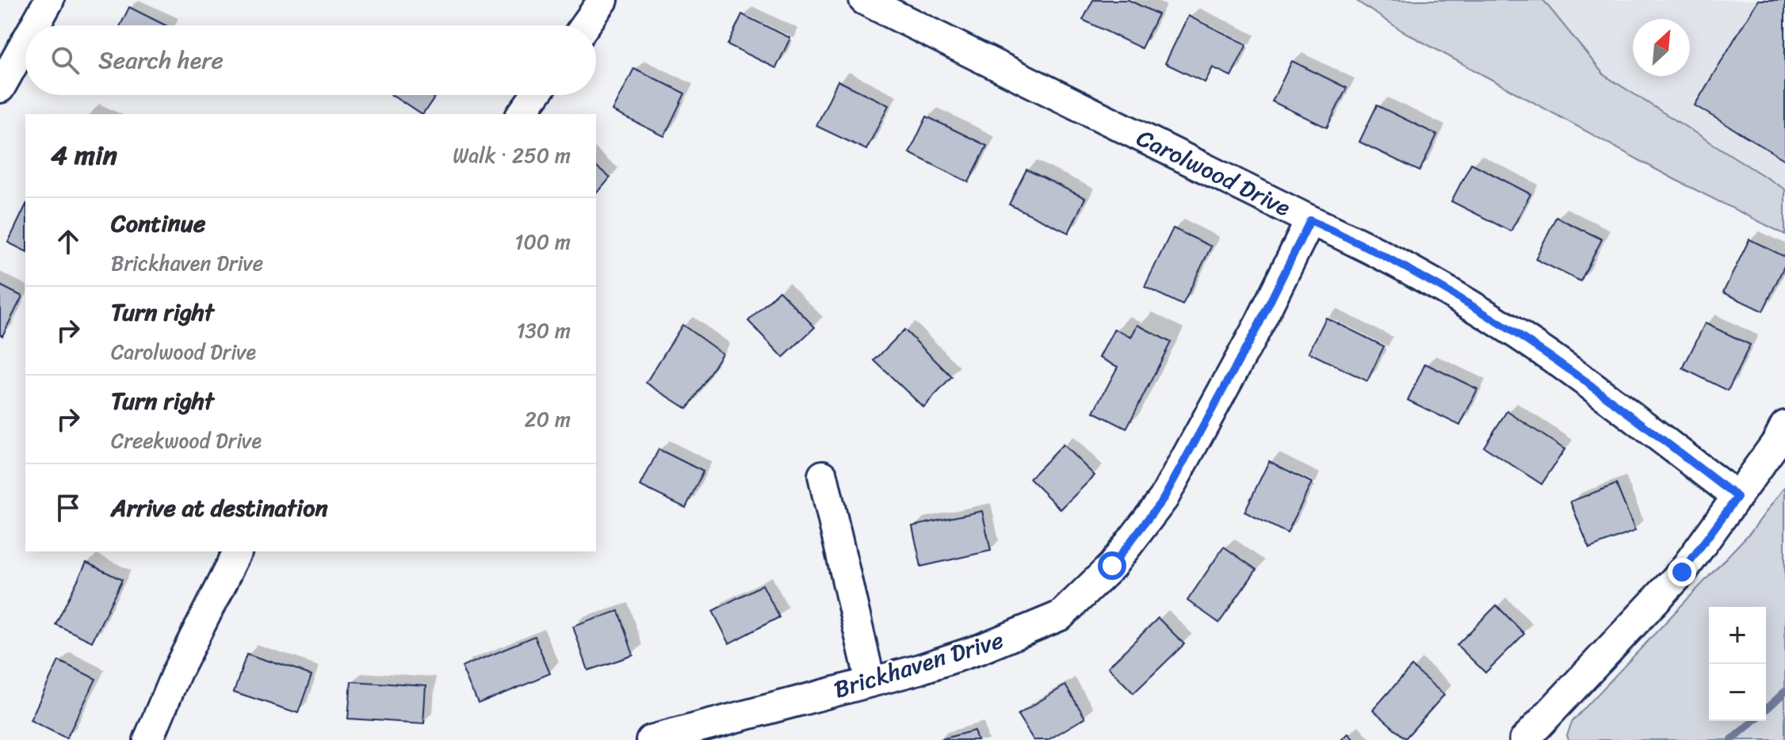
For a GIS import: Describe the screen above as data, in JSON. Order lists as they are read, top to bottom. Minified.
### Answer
{"streets":{"street":["Carolwood Drive","Brickhaven Drive"]},"crossings":[["Carolwood Drive","Brickhaven Drive"]],"north":"top right","page":{"search":"Search here","heading":["4 min","Walk · 250 m"],"list":[["Continue","Brickhaven Drive","100 m"],["Turn right","Carolwood Drive","130 m"],["Turn right","Creekwood Drive","20 m"],"Arrive at destination"],"map_buttons":["+","−"]}}
